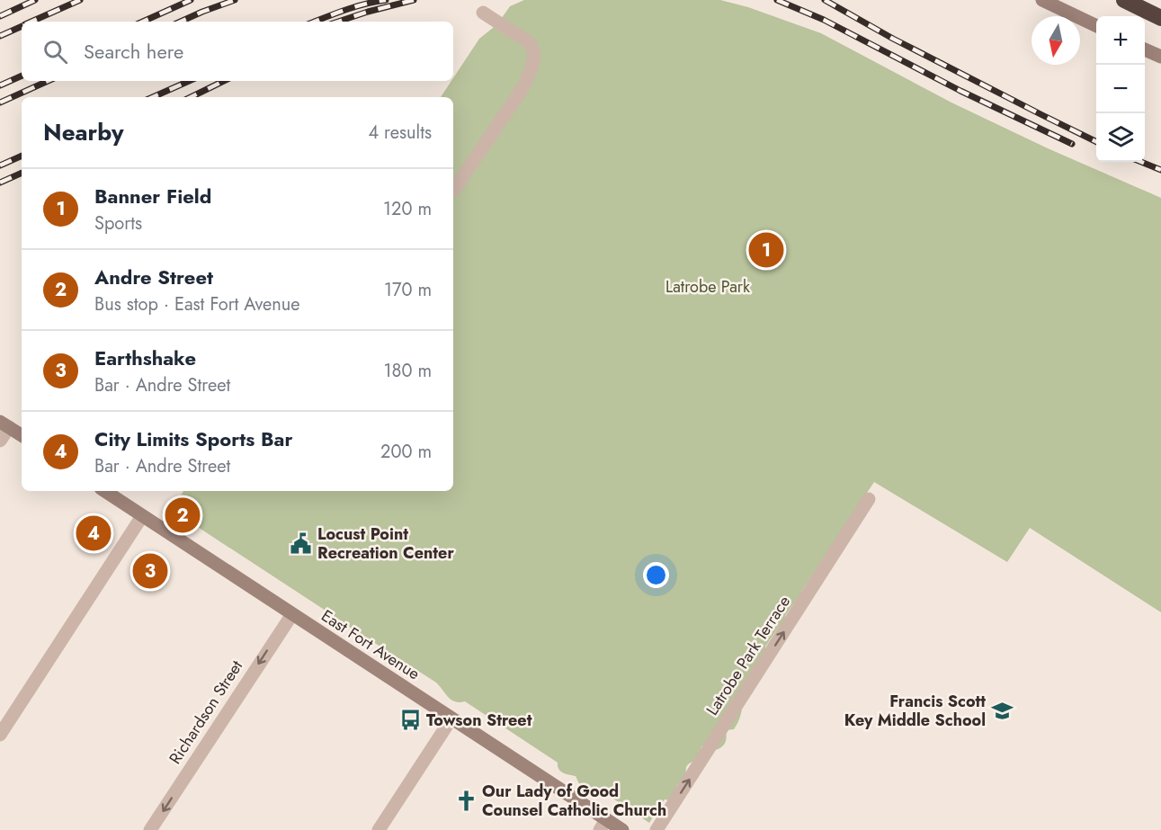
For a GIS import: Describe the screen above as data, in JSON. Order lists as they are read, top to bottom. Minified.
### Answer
{"streets":{"street":["East Fort Avenue","Latrobe Park Terrace","Richardson Street"]},"crossings":[["East Fort Avenue","Richardson Street"]],"one_way":["Latrobe Park Terrace","Richardson Street"],"parks":["Latrobe Park"],"places":{"public building":["Locust Point Recreation Center"],"school or university":["Francis Scott Key Middle School"],"bus stop":["Towson Street"],"church":["Our Lady of Good Counsel Catholic Church"]},"north":"bottom","page":{"map_buttons":["+","−"],"search":"Search here","heading":["Nearby","4 results"],"list":[{"mark":"1","name":"Banner Field","note":"Sports","value":"120 m"},{"mark":"2","name":"Andre Street","note":"Bus stop · East Fort Avenue","value":"170 m"},{"mark":"3","name":"Earthshake","note":"Bar · Andre Street","value":"180 m"},{"mark":"4","name":"City Limits Sports Bar","note":"Bar · Andre Street","value":"200 m"}],"pins":["1","2","4","3"]}}
